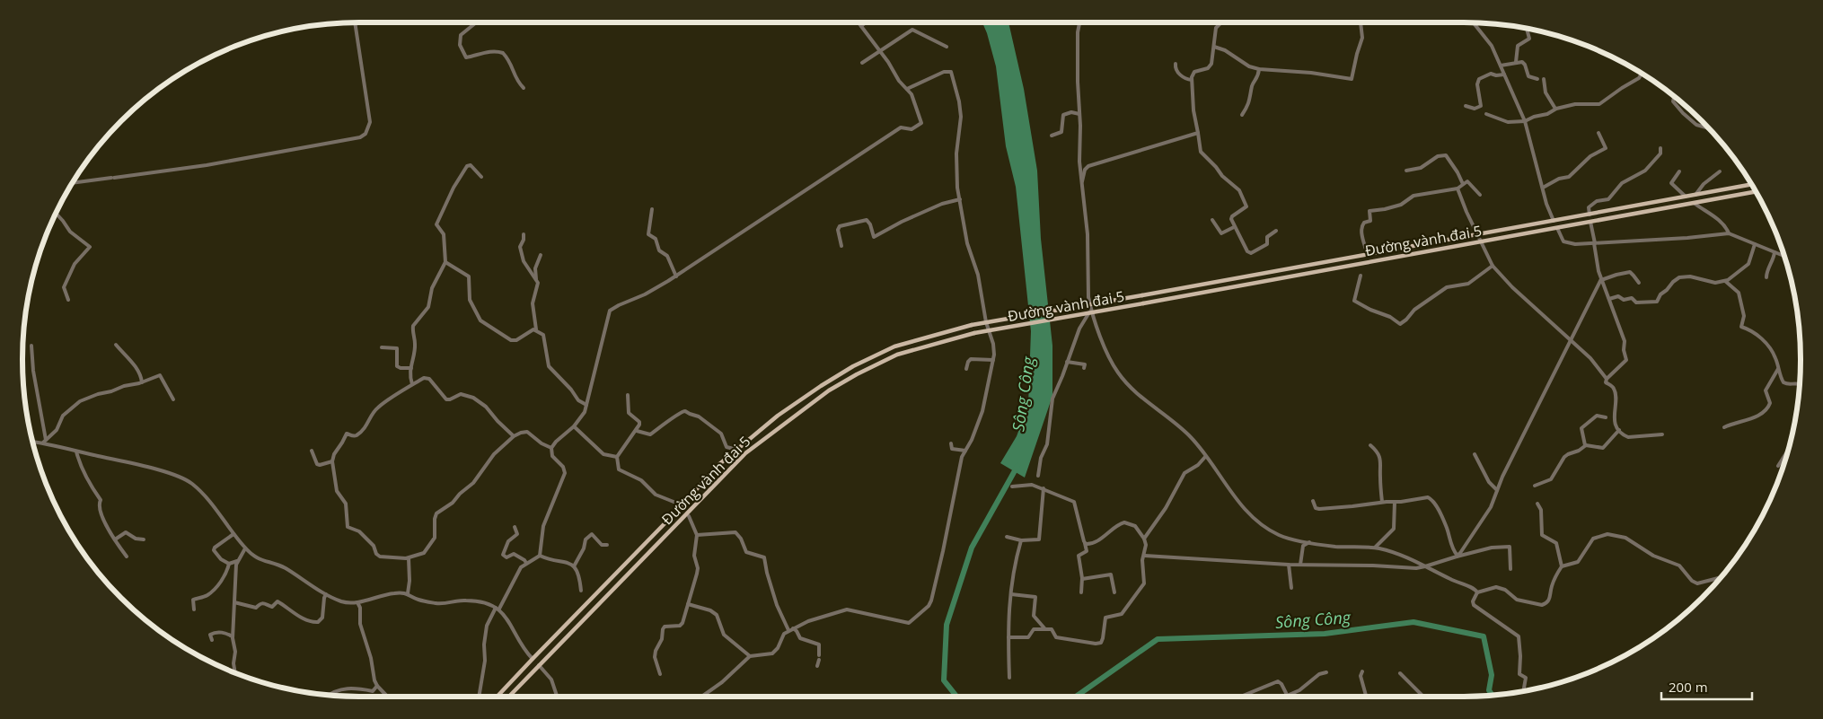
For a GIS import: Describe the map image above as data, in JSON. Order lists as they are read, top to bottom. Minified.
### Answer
{"streets":{"main road":["Đường vành đai 5"]},"water":["Sông Công"],"scale_bar":"200 m"}
